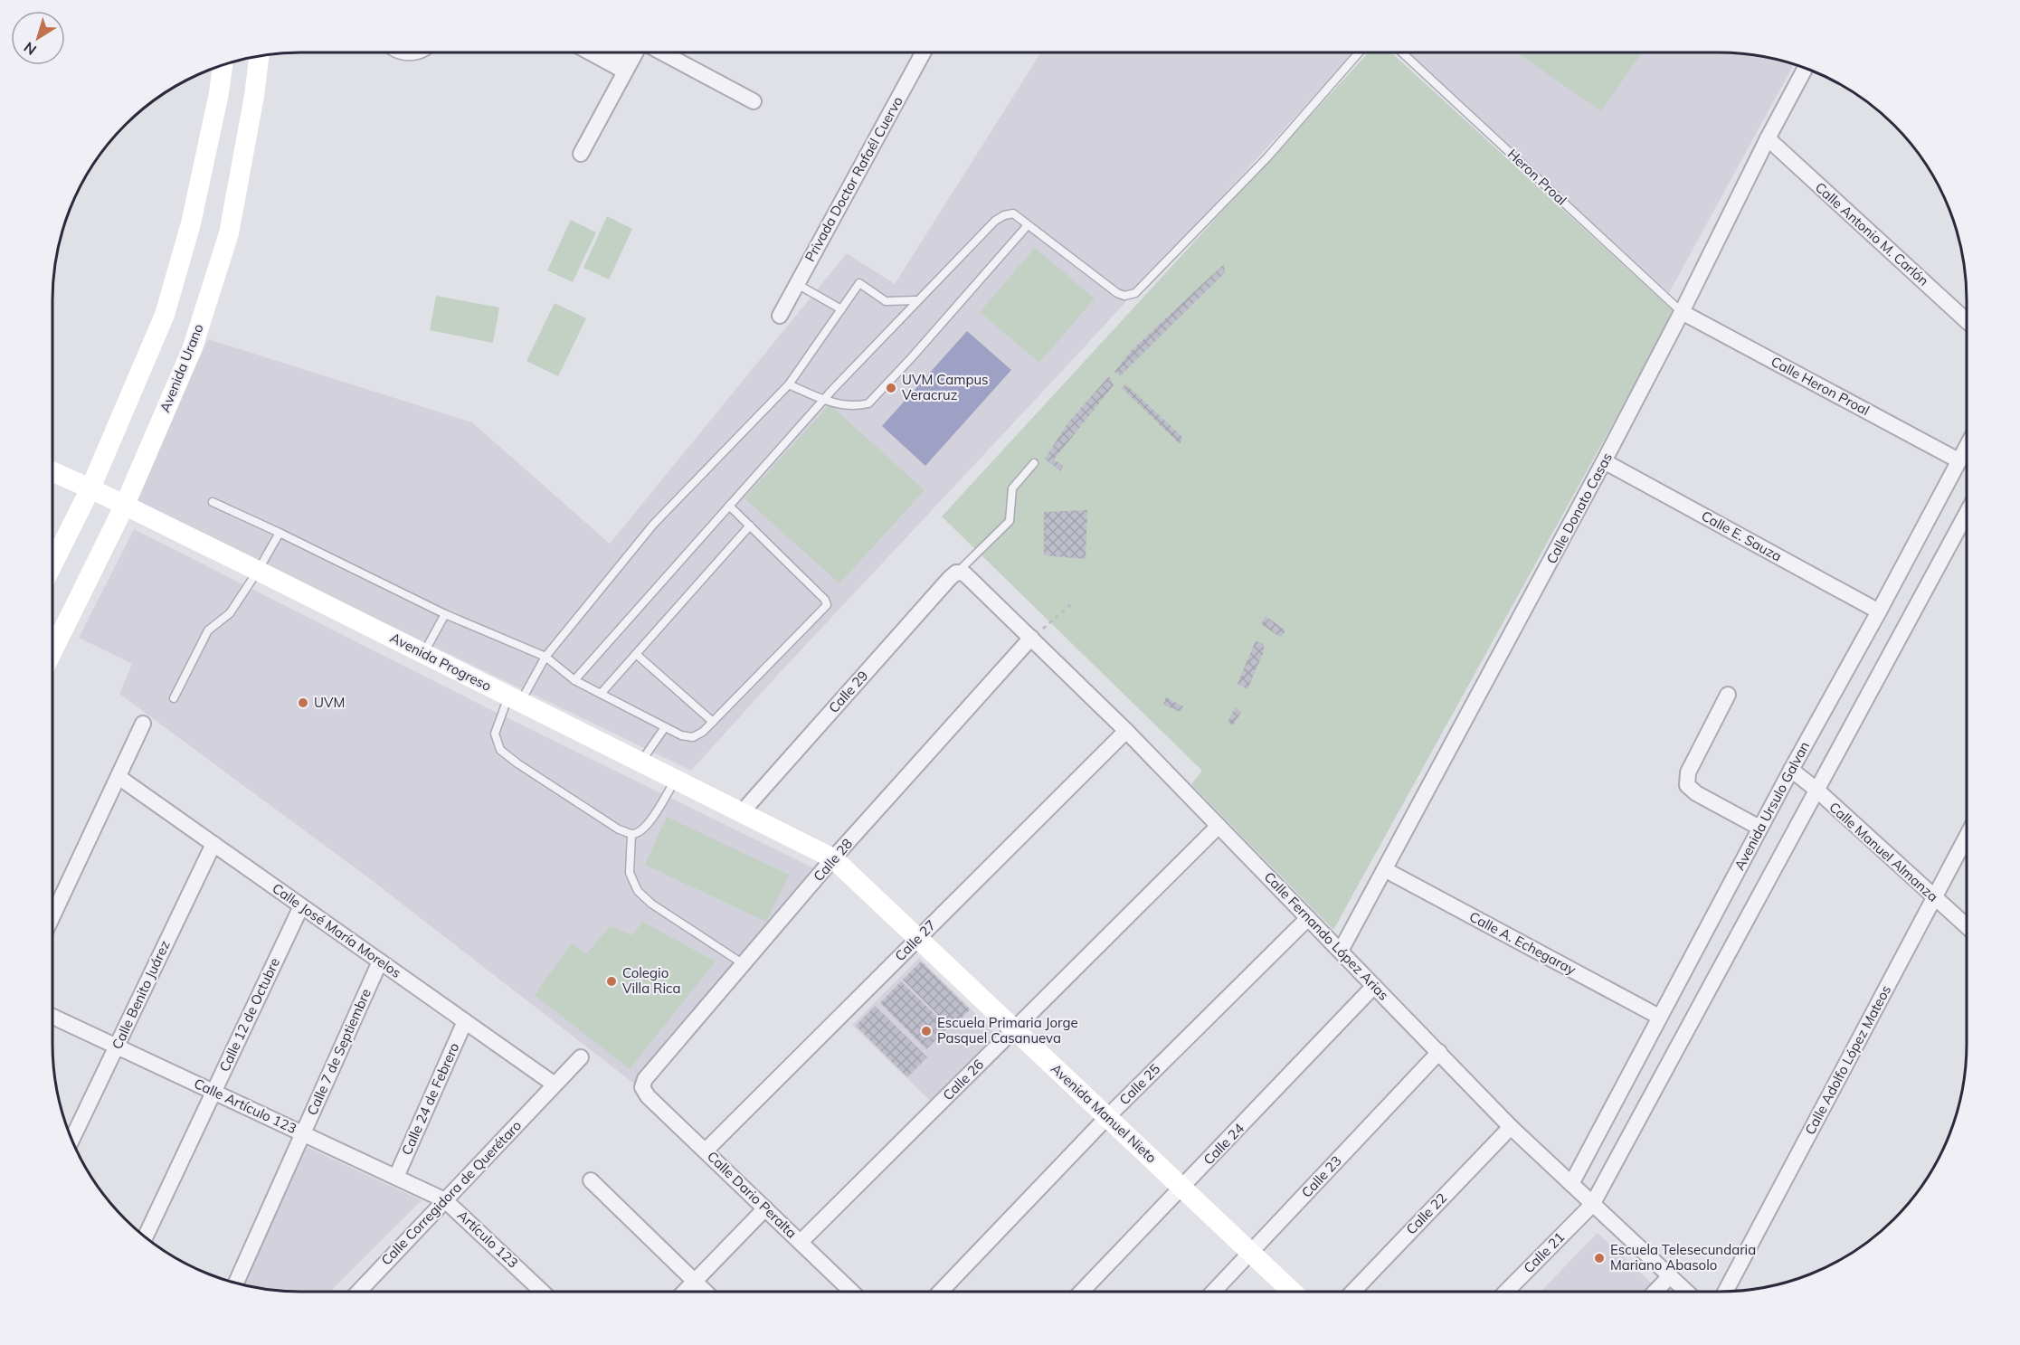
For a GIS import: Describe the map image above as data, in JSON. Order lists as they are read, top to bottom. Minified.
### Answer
{"streets":{"street":["Privada Doctor Rafaél Cuervo","Calle Antonio M. Carlón","Avenida Urano","Calle Heron Proal","Calle Donato Casas","Calle E. Sauza","Avenida Progreso","Calle 29","Avenida Ursulo Galvan","Calle Manuel Almanza","Calle 28","Calle José María Morelos","Calle Fernando López Arias","Calle 27","Calle A. Echegaray","Calle Benito Juárez","Calle 12 de Octubre","Calle 7 de Septiembre","Calle Adolfo López Mateos","Calle 26","Calle 25","Calle 24 de Febrero","Calle Artículo 123","Avenida Manuel Nieto","Calle 24","Calle 23","Calle Corregidora de Querétaro","Calle Dario Peralta","Calle 22","Artículo 123","Calle 21"],"lane":["Heron Proal"]},"crossings":[["Heron Proal","Calle Heron Proal"],["Heron Proal","Calle Donato Casas"],["Calle Antonio M. Carlón","Calle Donato Casas"],["Avenida Urano","Avenida Progreso"],["Calle Heron Proal","Calle Donato Casas"],["Calle Heron Proal","Avenida Ursulo Galvan"],["Calle Donato Casas","Calle E. Sauza"],["Calle Donato Casas","Calle Fernando López Arias"],["Calle Donato Casas","Calle A. Echegaray"],["Calle E. Sauza","Avenida Ursulo Galvan"],["Avenida Progreso","Calle 29"],["Avenida Progreso","Calle 28"],["Avenida Progreso","Avenida Manuel Nieto"],["Calle 29","Calle Fernando López Arias"],["Avenida Ursulo Galvan","Calle Manuel Almanza"],["Avenida Ursulo Galvan","Calle Fernando López Arias"],["Avenida Ursulo Galvan","Calle A. Echegaray"],["Calle Manuel Almanza","Calle Adolfo López Mateos"],["Calle 28","Calle Fernando López Arias"],["Calle 28","Avenida Manuel Nieto"],["Calle 28","Calle Dario Peralta"],["Calle José María Morelos","Calle Benito Juárez"],["Calle José María Morelos","Calle 12 de Octubre"],["Calle José María Morelos","Calle 7 de Septiembre"],["Calle José María Morelos","Calle 24 de Febrero"],["Calle José María Morelos","Calle Corregidora de Querétaro"],["Calle Fernando López Arias","Calle 27"],["Calle Fernando López Arias","Calle 26"],["Calle Fernando López Arias","Calle 25"],["Calle Fernando López Arias","Calle 24"],["Calle Fernando López Arias","Calle 23"],["Calle Fernando López Arias","Calle 22"],["Calle Fernando López Arias","Calle 21"],["Calle 27","Avenida Manuel Nieto"],["Calle 27","Calle Dario Peralta"],["Calle Benito Juárez","Calle Artículo 123"],["Calle 12 de Octubre","Calle Artículo 123"],["Calle 7 de Septiembre","Calle Artículo 123"],["Calle 26","Avenida Manuel Nieto"],["Calle 26","Calle Dario Peralta"],["Calle 25","Avenida Manuel Nieto"],["Calle 24 de Febrero","Calle Artículo 123"],["Calle Artículo 123","Calle Corregidora de Querétaro"],["Calle Artículo 123","Artículo 123"],["Avenida Manuel Nieto","Calle 24"],["Avenida Manuel Nieto","Calle 23"],["Calle Corregidora de Querétaro","Artículo 123"]],"places":["UVM Campus Veracruz","UVM","Colegio Villa Rica","Escuela Primaria Jorge Pasquel Casanueva","Escuela Telesecundaria Mariano Abasolo"],"north":"bottom left"}
